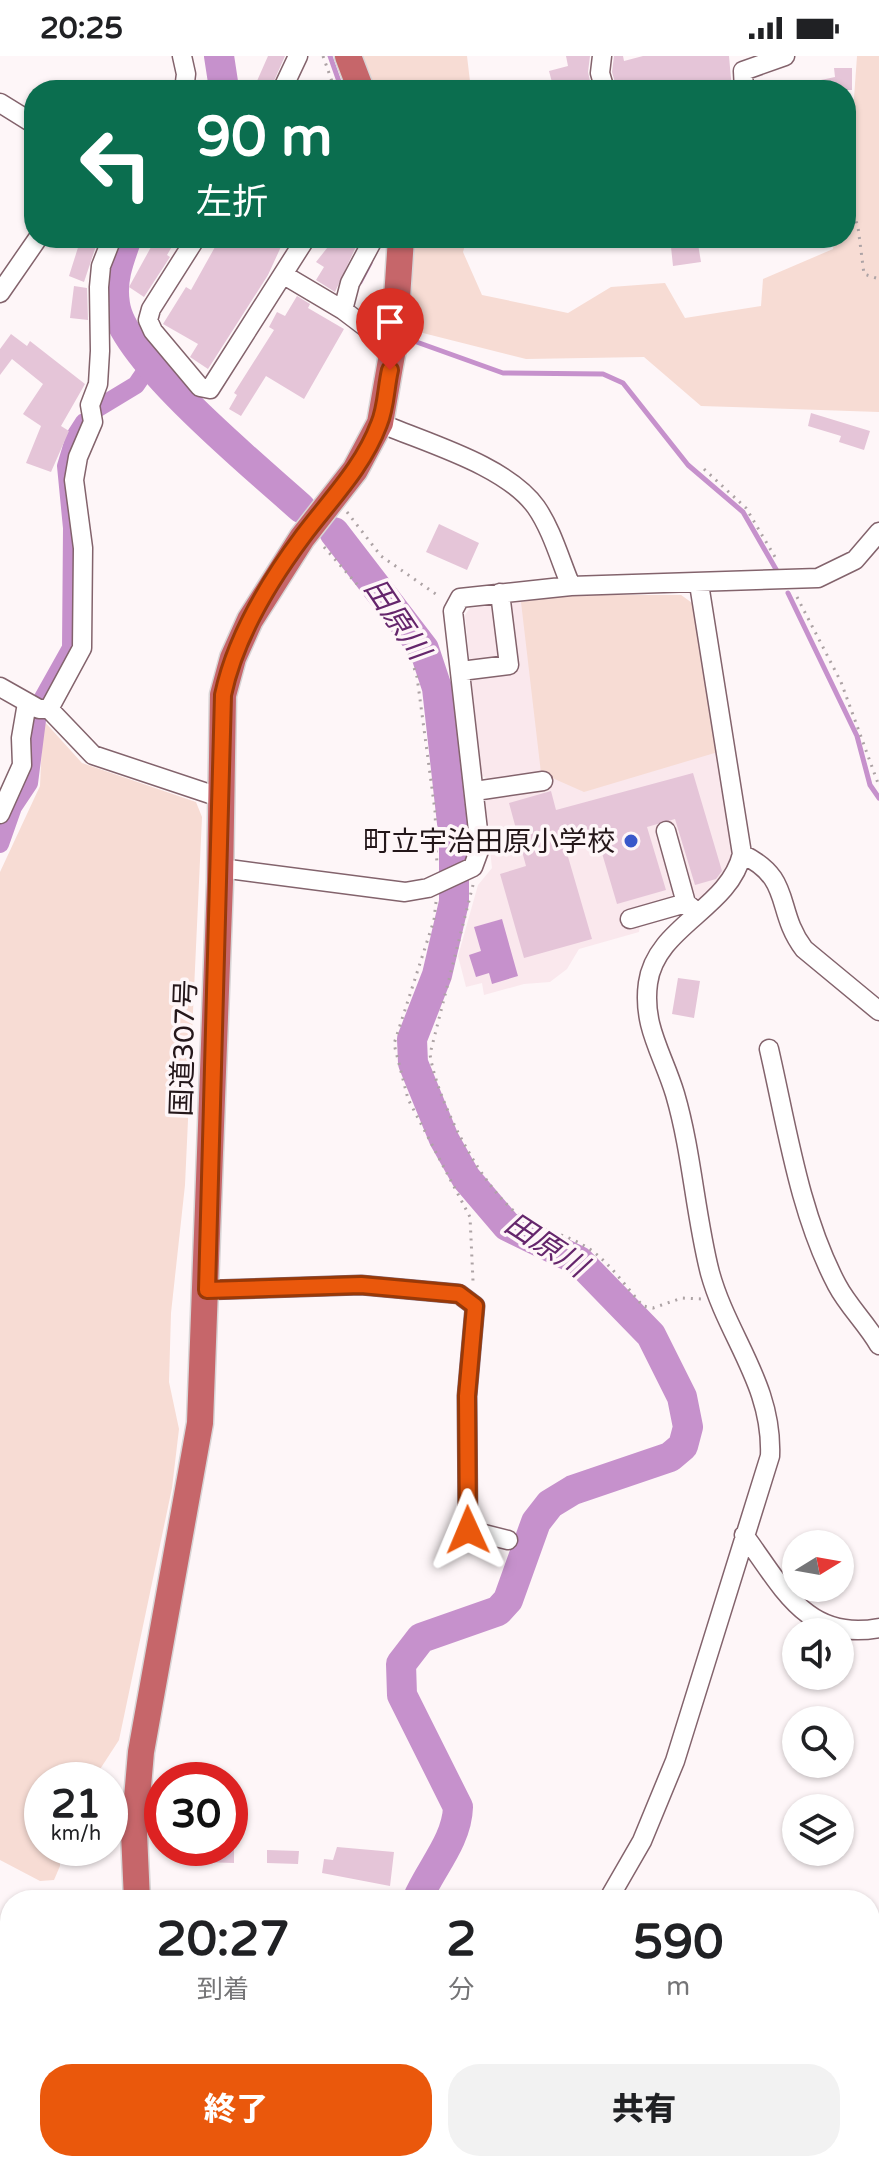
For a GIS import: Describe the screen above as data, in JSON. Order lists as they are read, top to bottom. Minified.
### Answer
{"streets":{"highway":["国道307号"]},"water":["田原川"],"places":["町立宇治田原小学校"],"north":"right","page":{"status":"20:25","turn":["90 m","左折"],"speed":"21 km/h","limit":"30","eta":["20:27","到着","2","分","590","m"],"buttons":["終了","共有"]}}
